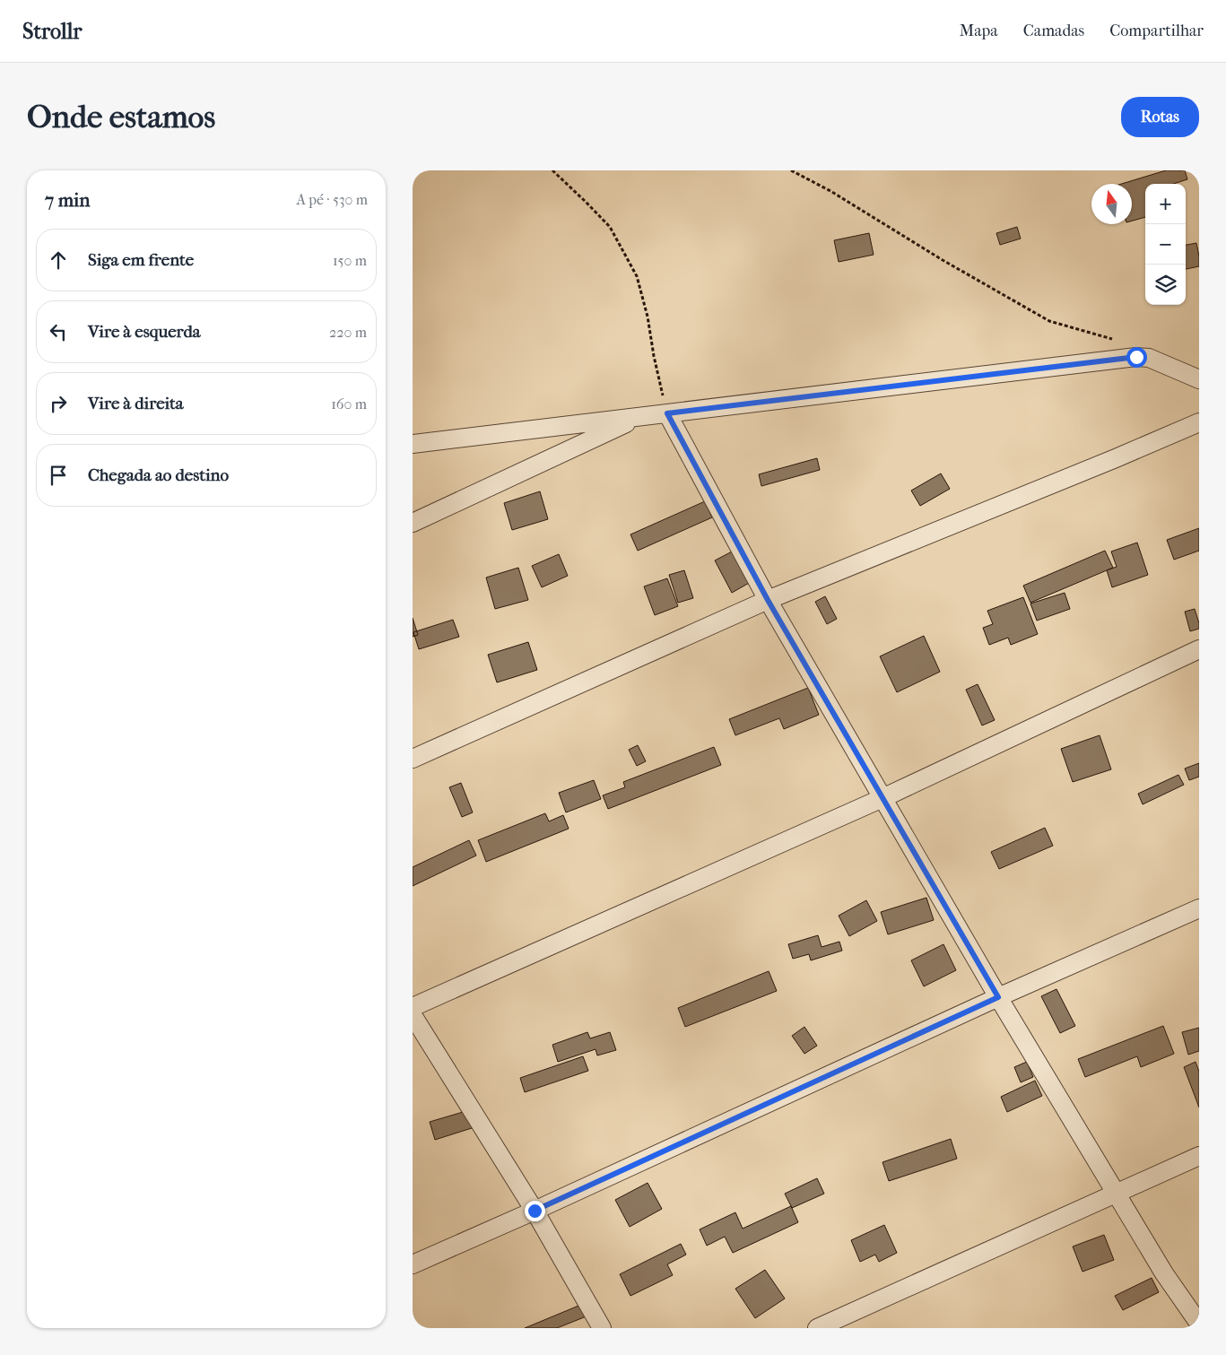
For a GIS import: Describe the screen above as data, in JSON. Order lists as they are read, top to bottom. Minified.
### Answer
{"north":"top","page":{"header":"Strollr","nav":["Mapa","Camadas","Compartilhar"],"buttons":"Rotas","title":"Onde estamos","heading":["7 min","A pé · 530 m"],"map_buttons":["+","−"],"list":[["Siga em frente","150 m"],["Vire à esquerda","220 m"],["Vire à direita","160 m"],"Chegada ao destino"]}}
